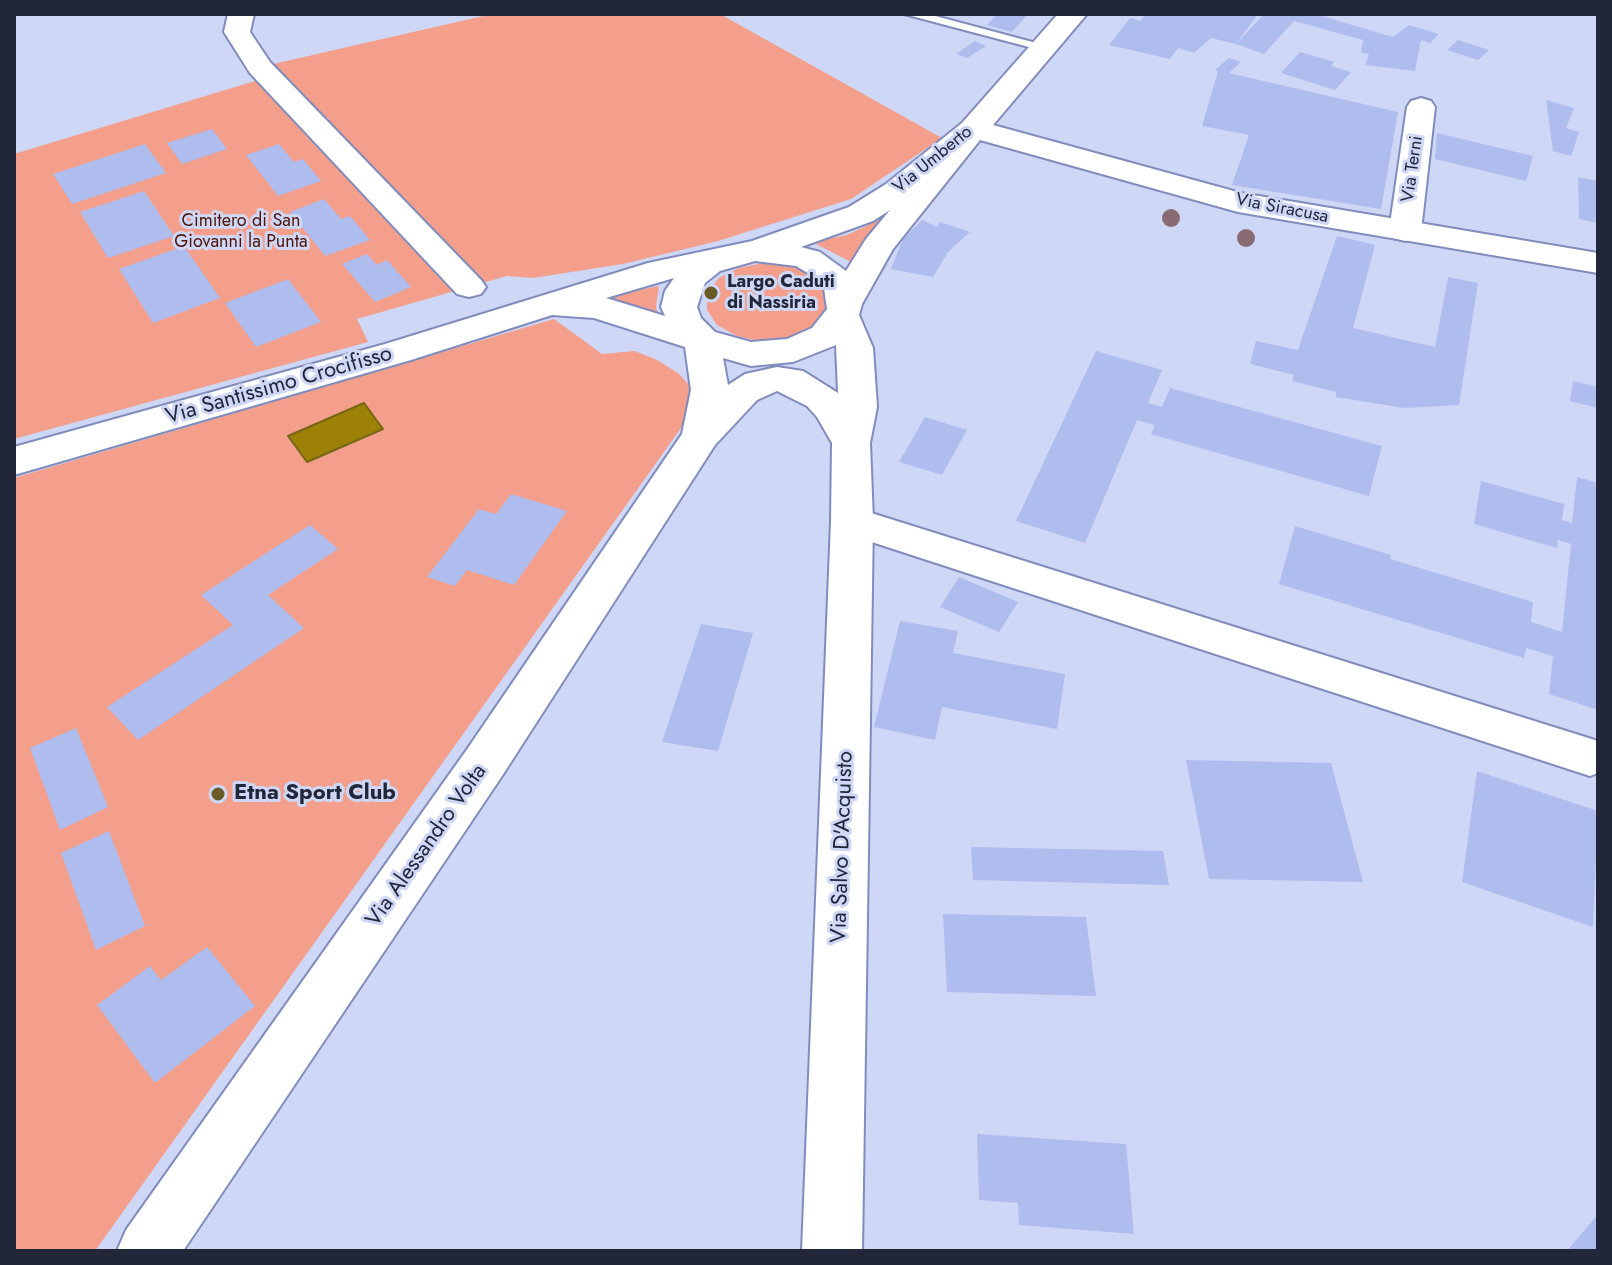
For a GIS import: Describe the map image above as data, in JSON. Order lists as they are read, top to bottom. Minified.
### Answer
{"streets":{"street":["Via Umberto","Via Terni","Via Siracusa","Via Santissimo Crocifisso","Via Alessandro Volta","Via Salvo D'Acquisto"]},"crossings":[["Via Umberto","Via Siracusa"],["Via Umberto","Via Santissimo Crocifisso"],["Via Umberto","Via Salvo D'Acquisto"],["Via Terni","Via Siracusa"],["Via Santissimo Crocifisso","Via Salvo D'Acquisto"]],"parks":["Cimitero di San Giovanni la Punta"],"places":["Largo Caduti di Nassiria","Etna Sport Club"]}
